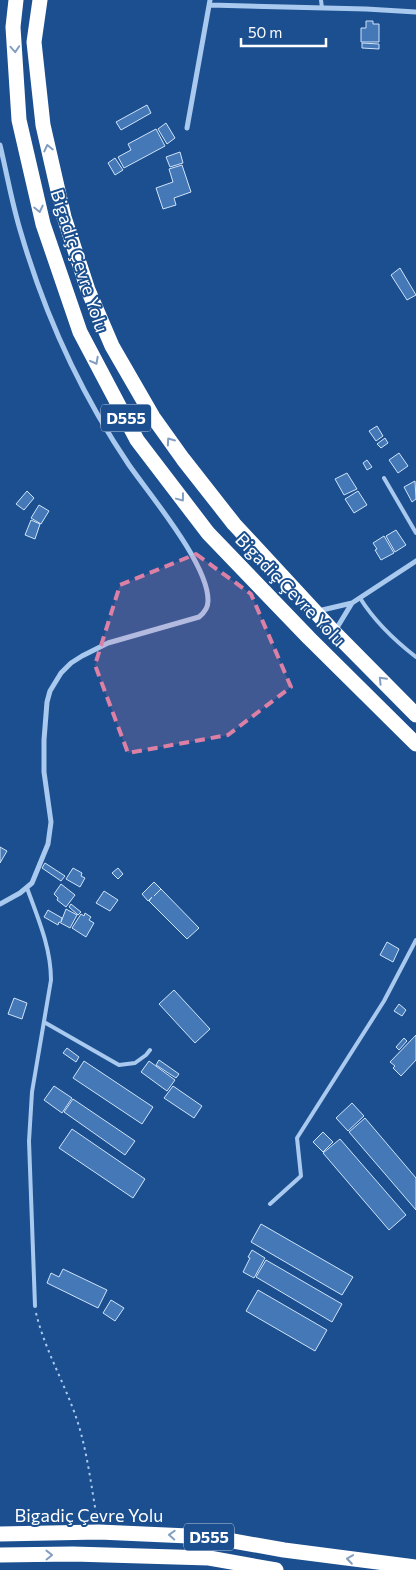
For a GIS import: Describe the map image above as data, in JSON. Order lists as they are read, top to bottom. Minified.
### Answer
{"streets":{"highway":["Bigadiç Çevre Yolu","D555"]},"scale_bar":"50 m"}
